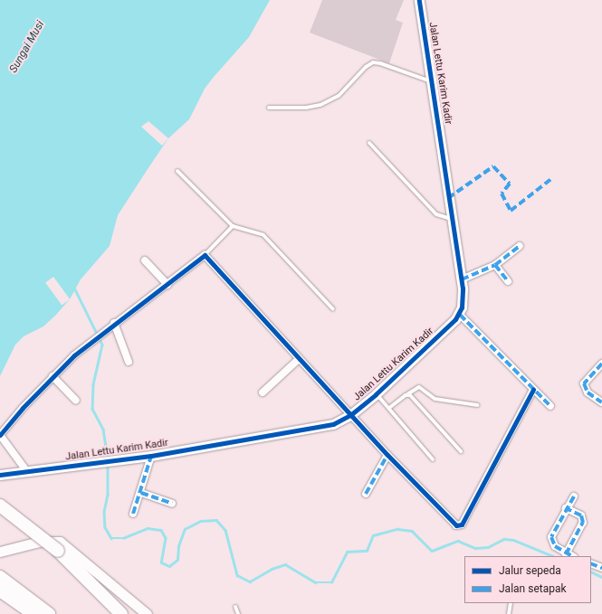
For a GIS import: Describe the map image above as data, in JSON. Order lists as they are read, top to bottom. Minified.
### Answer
{"streets":{"street":["Jalan Lettu Karim Kadir"]},"water":["Sungai Musi"],"legend":["Jalur sepeda","Jalan setapak"]}
